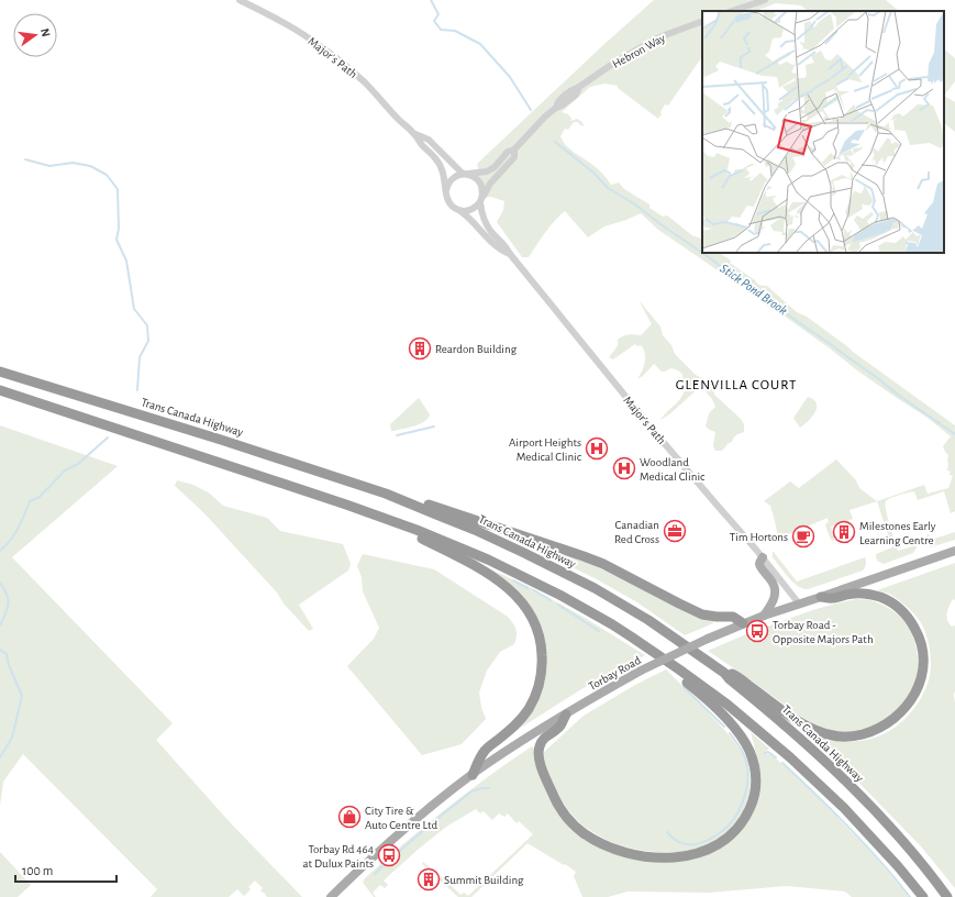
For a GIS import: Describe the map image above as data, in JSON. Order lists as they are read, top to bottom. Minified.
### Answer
{"streets":{"highway":["Trans Canada Highway"],"main road":["Torbay Road"],"street":["Hebron Way","Major's Path"]},"crossings":[["Hebron Way","Major's Path"],["Major's Path","Torbay Road"]],"districts":["GLENVILLA COURT"],"water":["Stick Pond Brook"],"places":{"building":["Reardon Building","Milestones Early Learning Centre","Summit Building"],"hospital":["Airport Heights Medical Clinic","Woodland Medical Clinic"],"office":["Canadian Red Cross"],"cafe":["Tim Hortons"],"bus stop":["Torbay Road - Opposite Majors Path","Torbay Rd 464 at Dulux Paints"],"shop":["City Tire & Auto Centre Ltd"]},"scale_bar":"100 m","north":"right"}
